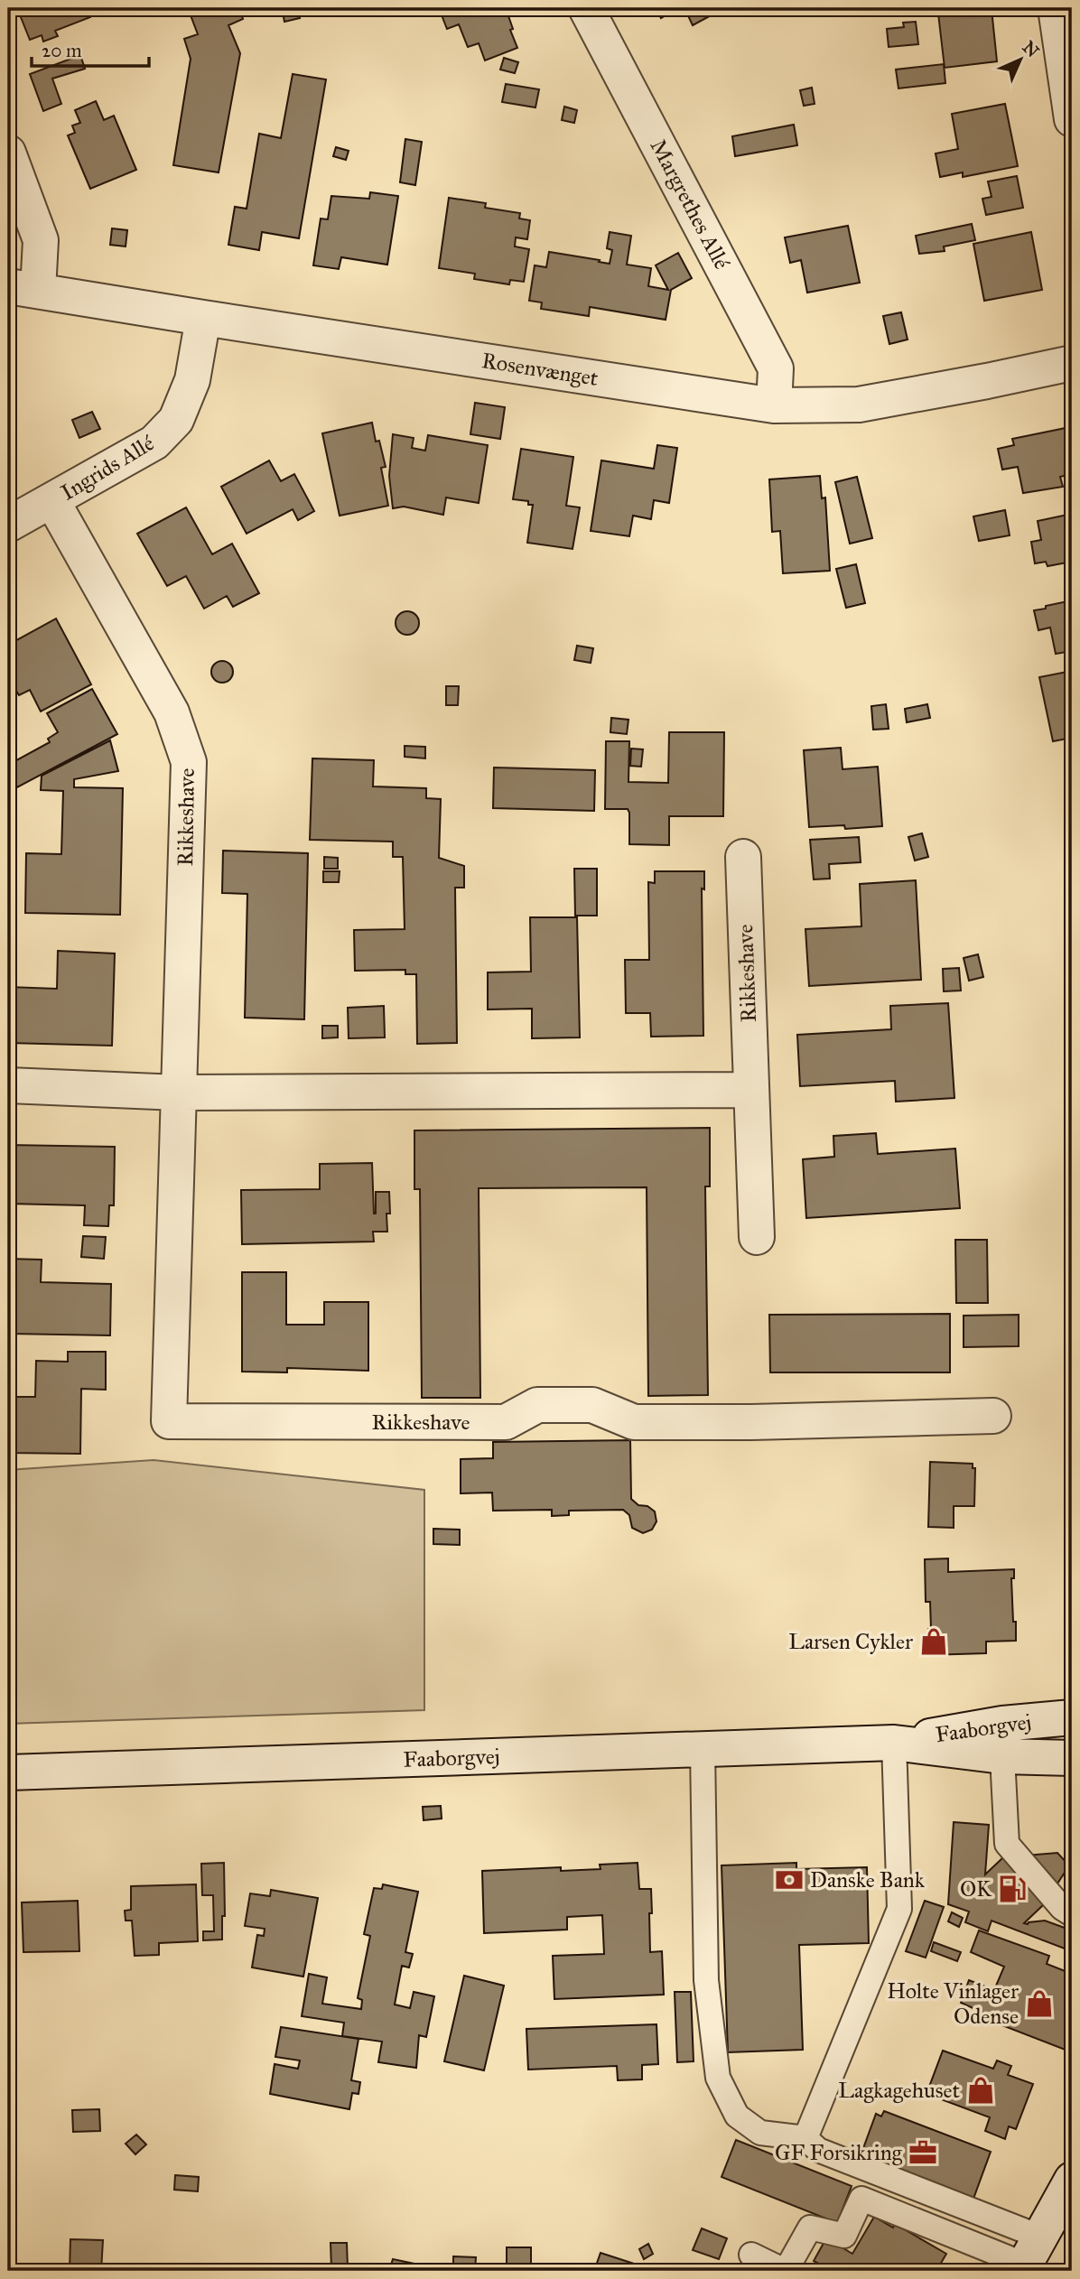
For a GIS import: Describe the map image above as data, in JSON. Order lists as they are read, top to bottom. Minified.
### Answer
{"streets":{"street":["Margrethes Allé","Rosenvænget","Ingrids Allé","Rikkeshave","Faaborgvej"]},"crossings":[["Margrethes Allé","Rosenvænget"],["Rosenvænget","Ingrids Allé"],["Ingrids Allé","Rikkeshave"]],"places":{"shop":["Larsen Cykler","Holte Vinlager Odense","Lagkagehuset"],"bank":["Danske Bank"],"fuel station":["OK"],"office":["GF Forsikring"]},"scale_bar":"20 m","north":"top right"}
